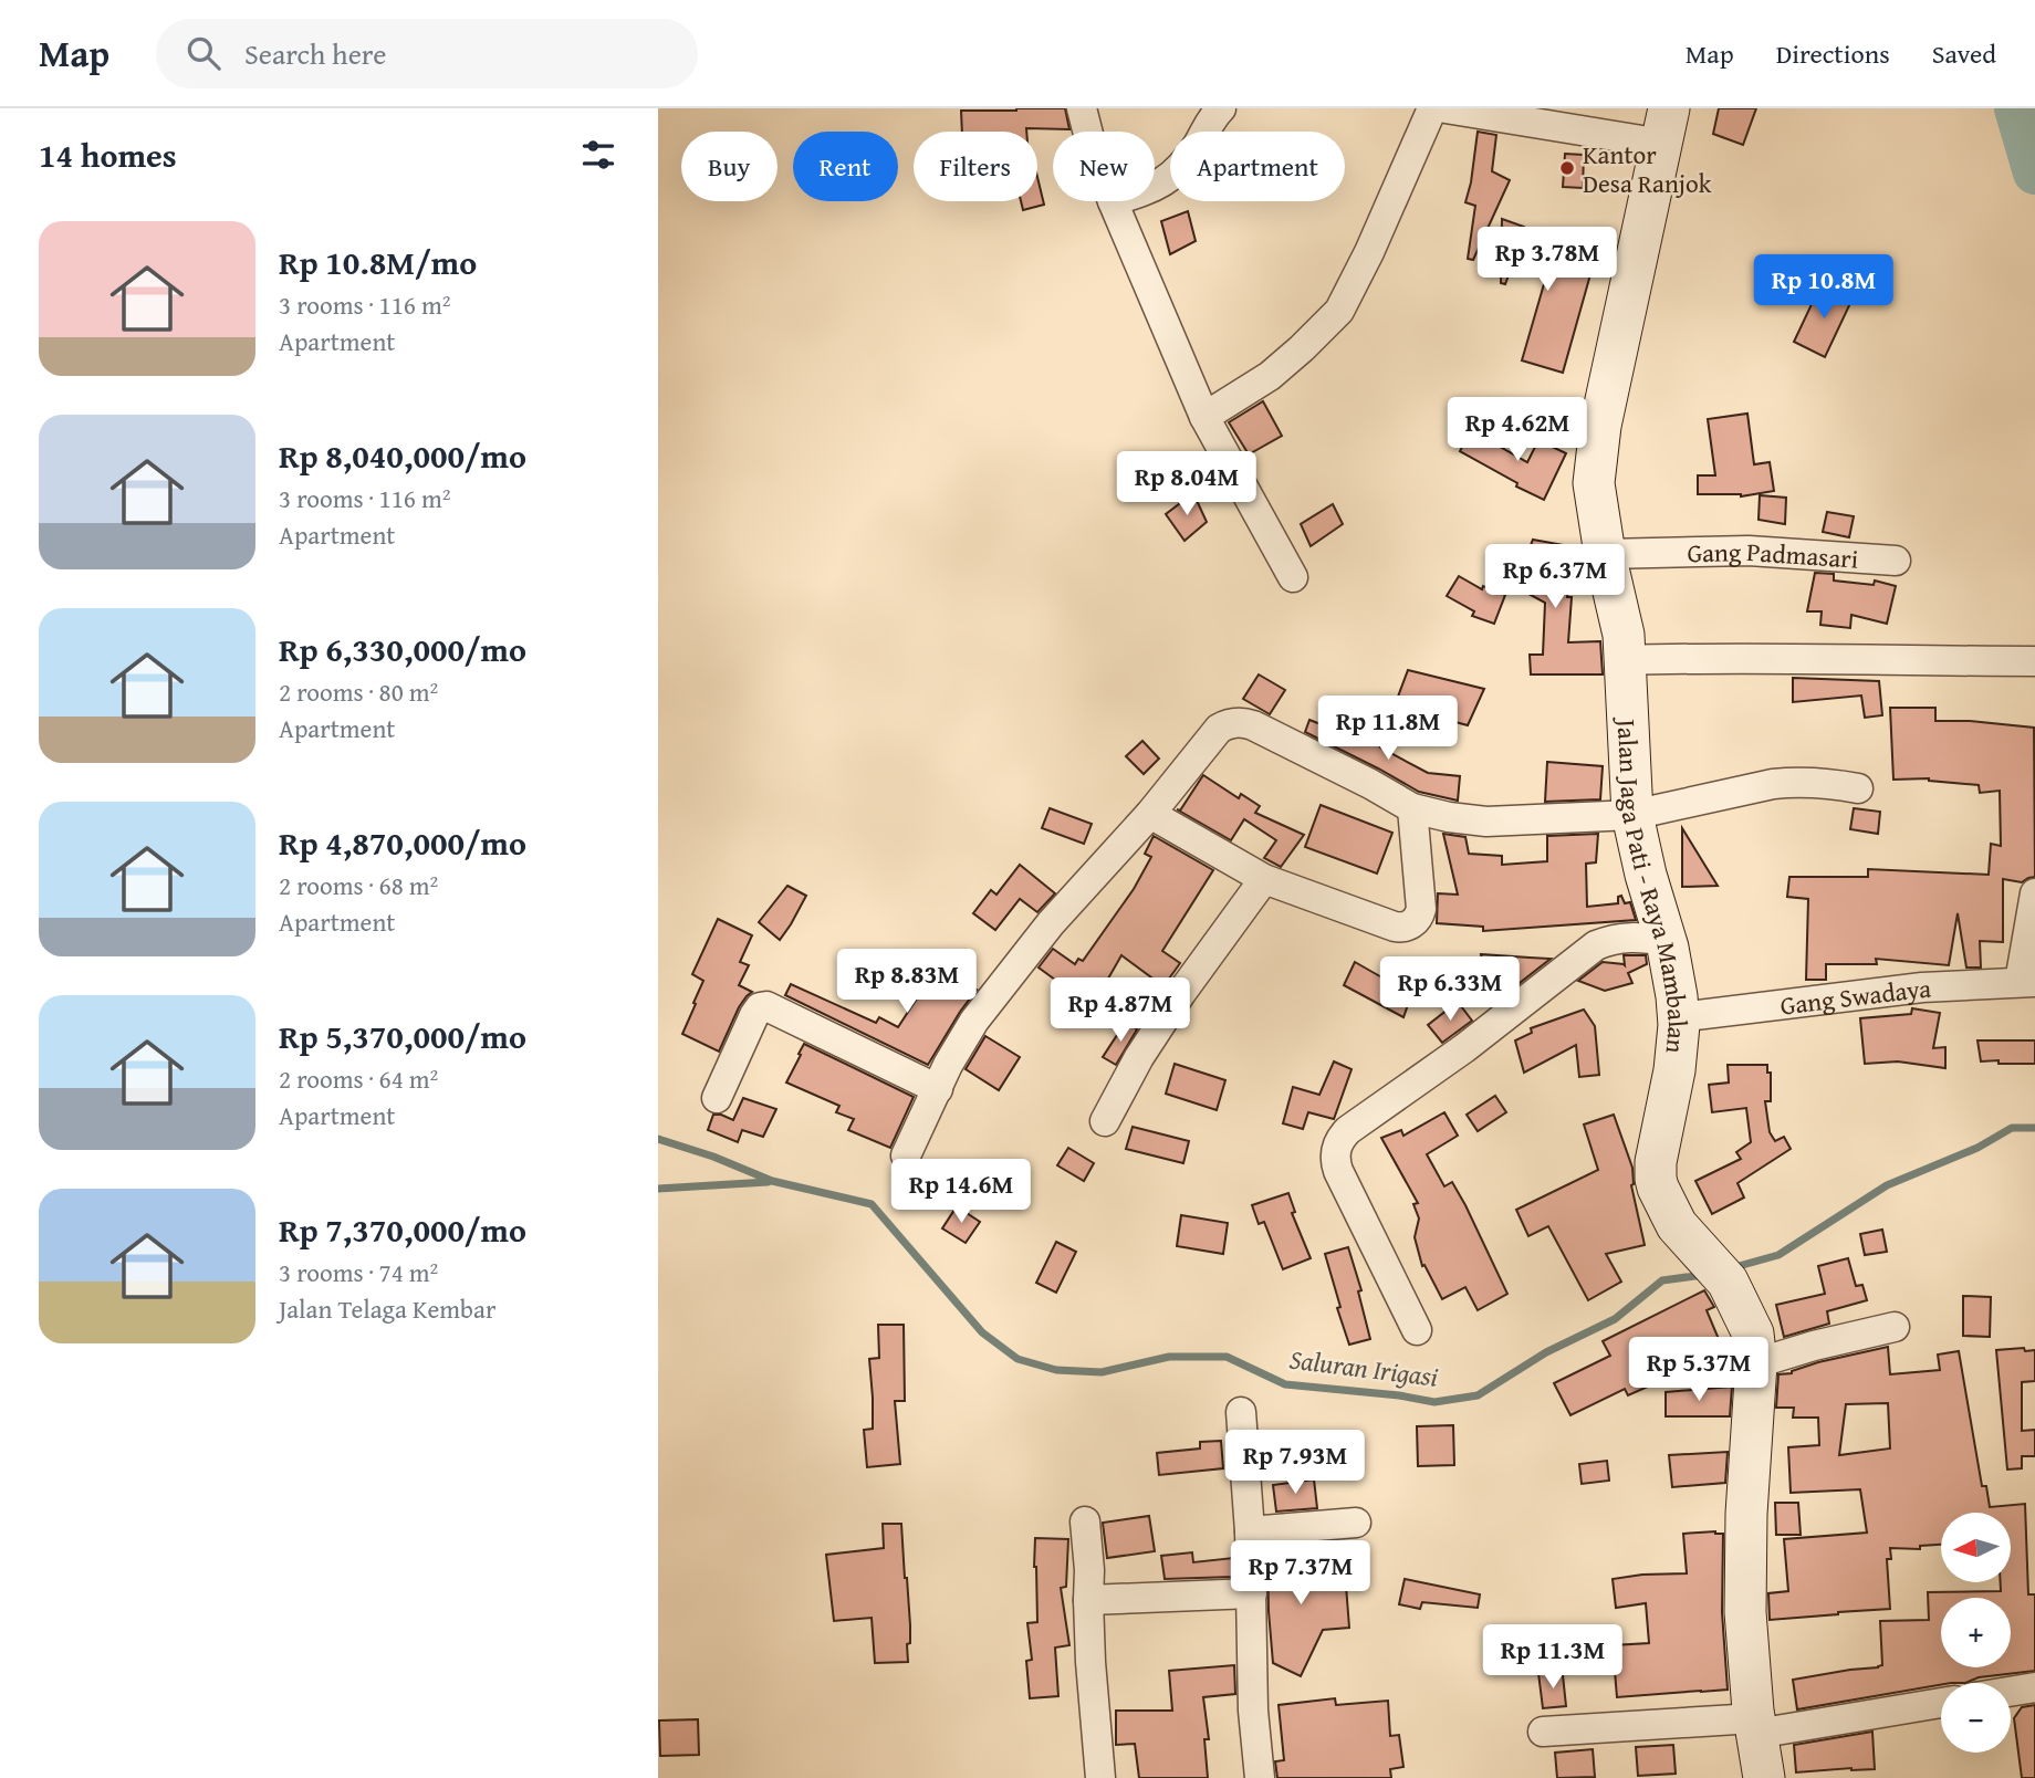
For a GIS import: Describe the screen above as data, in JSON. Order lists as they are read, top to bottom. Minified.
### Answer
{"streets":{"street":["Gang Padmasari","Jalan Jaga Pati - Raya Mambalan","Gang Swadaya"]},"crossings":[["Gang Padmasari","Jalan Jaga Pati - Raya Mambalan"],["Jalan Jaga Pati - Raya Mambalan","Gang Swadaya"]],"water":["Saluran Irigasi"],"places":["Kantor Desa Ranjok"],"north":"left","page":{"header":"Map","search":"Search here","nav":["Map","Directions","Saved"],"heading":"14 homes","chip":["Buy","Rent","Filters","New","Apartment"],"list":[{"name":"Rp 10.8M/mo","note":"3 rooms · 116 m² · Apartment"},{"name":"Rp 8,040,000/mo","note":"3 rooms · 116 m² · Apartment"},{"name":"Rp 6,330,000/mo","note":"2 rooms · 80 m² · Apartment"},{"name":"Rp 4,870,000/mo","note":"2 rooms · 68 m² · Apartment"},{"name":"Rp 5,370,000/mo","note":"2 rooms · 64 m² · Apartment"},{"name":"Rp 7,370,000/mo","note":"3 rooms · 74 m² · Jalan Telaga Kembar"}],"price":["Rp 3.78M","Rp 10.8M","Rp 4.62M","Rp 8.04M","Rp 6.37M","Rp 11.8M","Rp 8.83M","Rp 6.33M","Rp 4.87M","Rp 14.6M","Rp 5.37M","Rp 7.93M","Rp 7.37M","Rp 11.3M"],"map_buttons":["+","−"]}}
